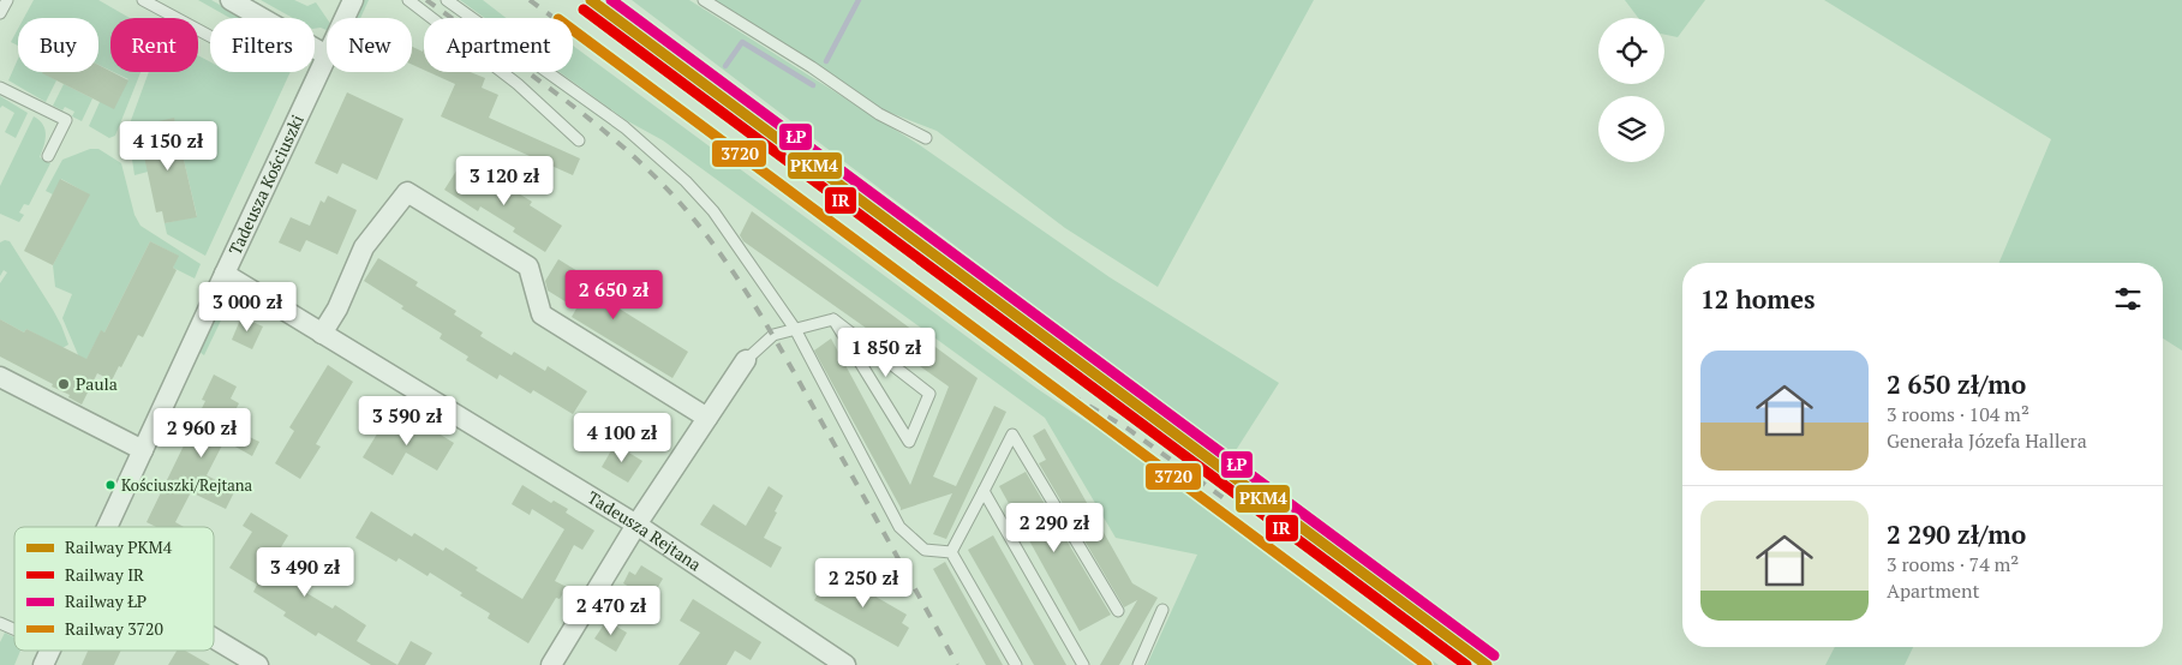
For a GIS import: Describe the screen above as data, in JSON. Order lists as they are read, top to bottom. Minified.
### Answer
{"streets":{"street":["Tadeusza Kościuszki","Tadeusza Rejtana"]},"crossings":[["Tadeusza Kościuszki","Tadeusza Rejtana"]],"places":["Paula","Kościuszki/Rejtana"],"lines":["rail line PKM4","rail line ŁP","rail line IR","rail line 3720"],"legend":["Railway PKM4","Railway IR","Railway ŁP","Railway 3720"],"page":{"chip":["Buy","Rent","Filters","New","Apartment"],"price":["4 150 zł","3 120 zł","2 650 zł","3 000 zł","1 850 zł","3 590 zł","2 960 zł","4 100 zł","2 290 zł","3 490 zł","2 250 zł","2 470 zł"],"heading":"12 homes","list":[{"name":"2 650 zł/mo","note":"3 rooms · 104 m² · Generała Józefa Hallera"},{"name":"2 290 zł/mo","note":"3 rooms · 74 m² · Apartment"}]}}
